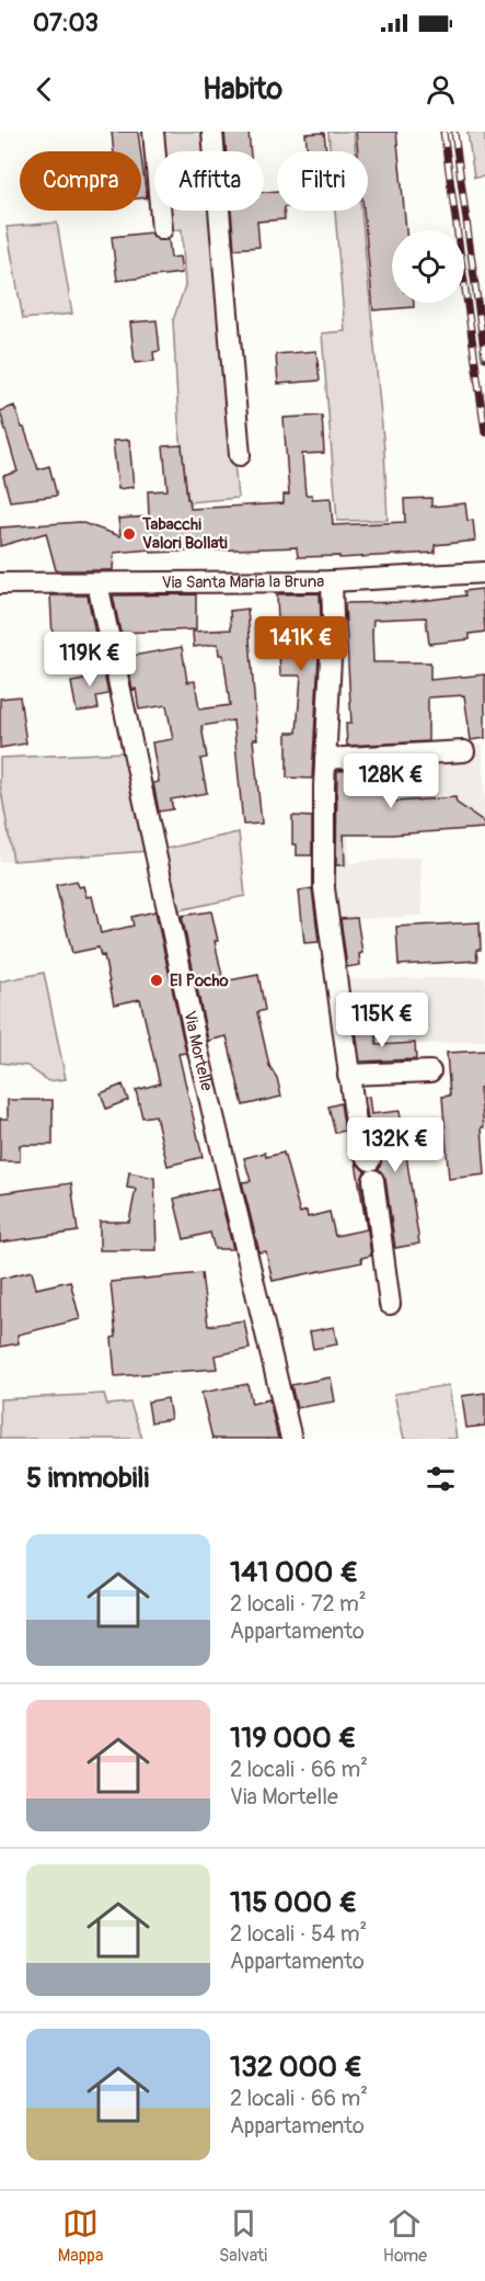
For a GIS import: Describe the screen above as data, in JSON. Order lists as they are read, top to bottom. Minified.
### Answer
{"streets":{"street":["Via Santa Maria la Bruna","Via Mortelle"]},"crossings":[["Via Santa Maria la Bruna","Via Mortelle"]],"places":["Tabacchi Valori Bollati","El Pocho"],"page":{"status":"07:03","header":"Habito","chip":["Compra","Affitta","Filtri"],"price":["141K €","119K €","128K €","115K €","132K €"],"heading":"5 immobili","list":[{"name":"141 000 €","note":"2 locali · 72 m² · Appartamento"},{"name":"119 000 €","note":"2 locali · 66 m² · Via Mortelle"},{"name":"115 000 €","note":"2 locali · 54 m² · Appartamento"},{"name":"132 000 €","note":"2 locali · 66 m² · Appartamento"}],"tabs":["Mappa","Salvati","Home"]}}
